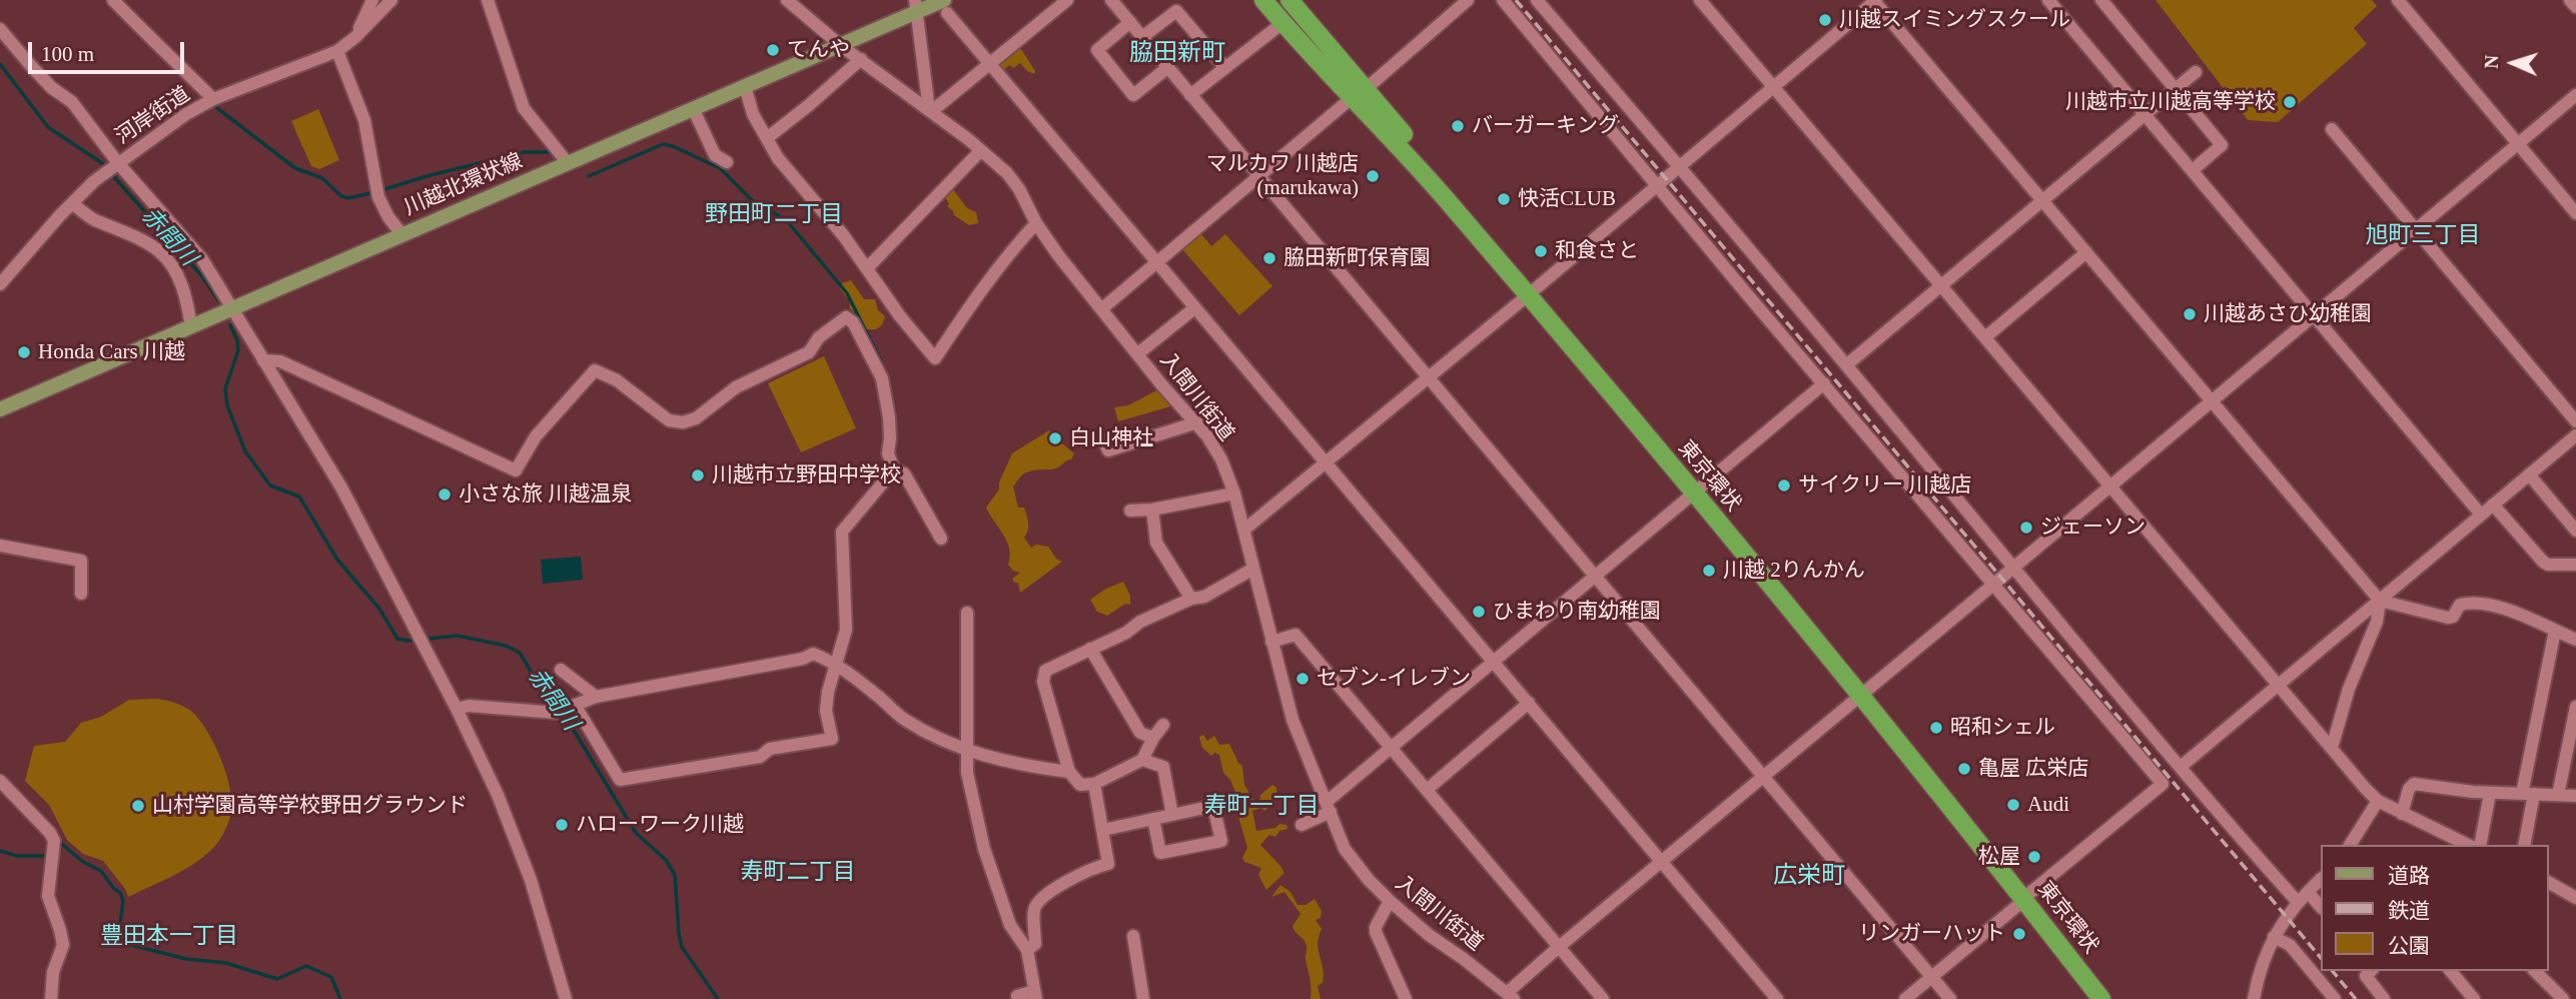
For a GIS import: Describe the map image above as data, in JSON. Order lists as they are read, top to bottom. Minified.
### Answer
{"streets":{"highway":["東京環状"],"main road":["川越北環状線"],"street":["河岸街道","入間川街道"]},"crossings":[["川越北環状線","入間川街道"]],"districts":["脇田新町","野田町二丁目","旭町三丁目","寿町一丁目","寿町二丁目","広栄町","豊田本一丁目"],"water":["赤間川"],"places":["川越スイミングスクール","てんや","川越市立川越高等学校","バーガーキング","マルカワ 川越店 (marukawa)","快活CLUB","和食さと","脇田新町保育園","川越あさひ幼稚園","Honda Cars 川越","白山神社","川越市立野田中学校","サイクリー 川越店","小さな旅 川越温泉","ジェーソン","川越 2りんかん","ひまわり南幼稚園","セブン-イレブン","昭和シェル","亀屋 広栄店","Audi","山村学園高等学校野田グラウンド","ハローワーク川越","松屋","リンガーハット"],"legend":["道路","鉄道","公園"],"scale_bar":"100 m","north":"left"}
